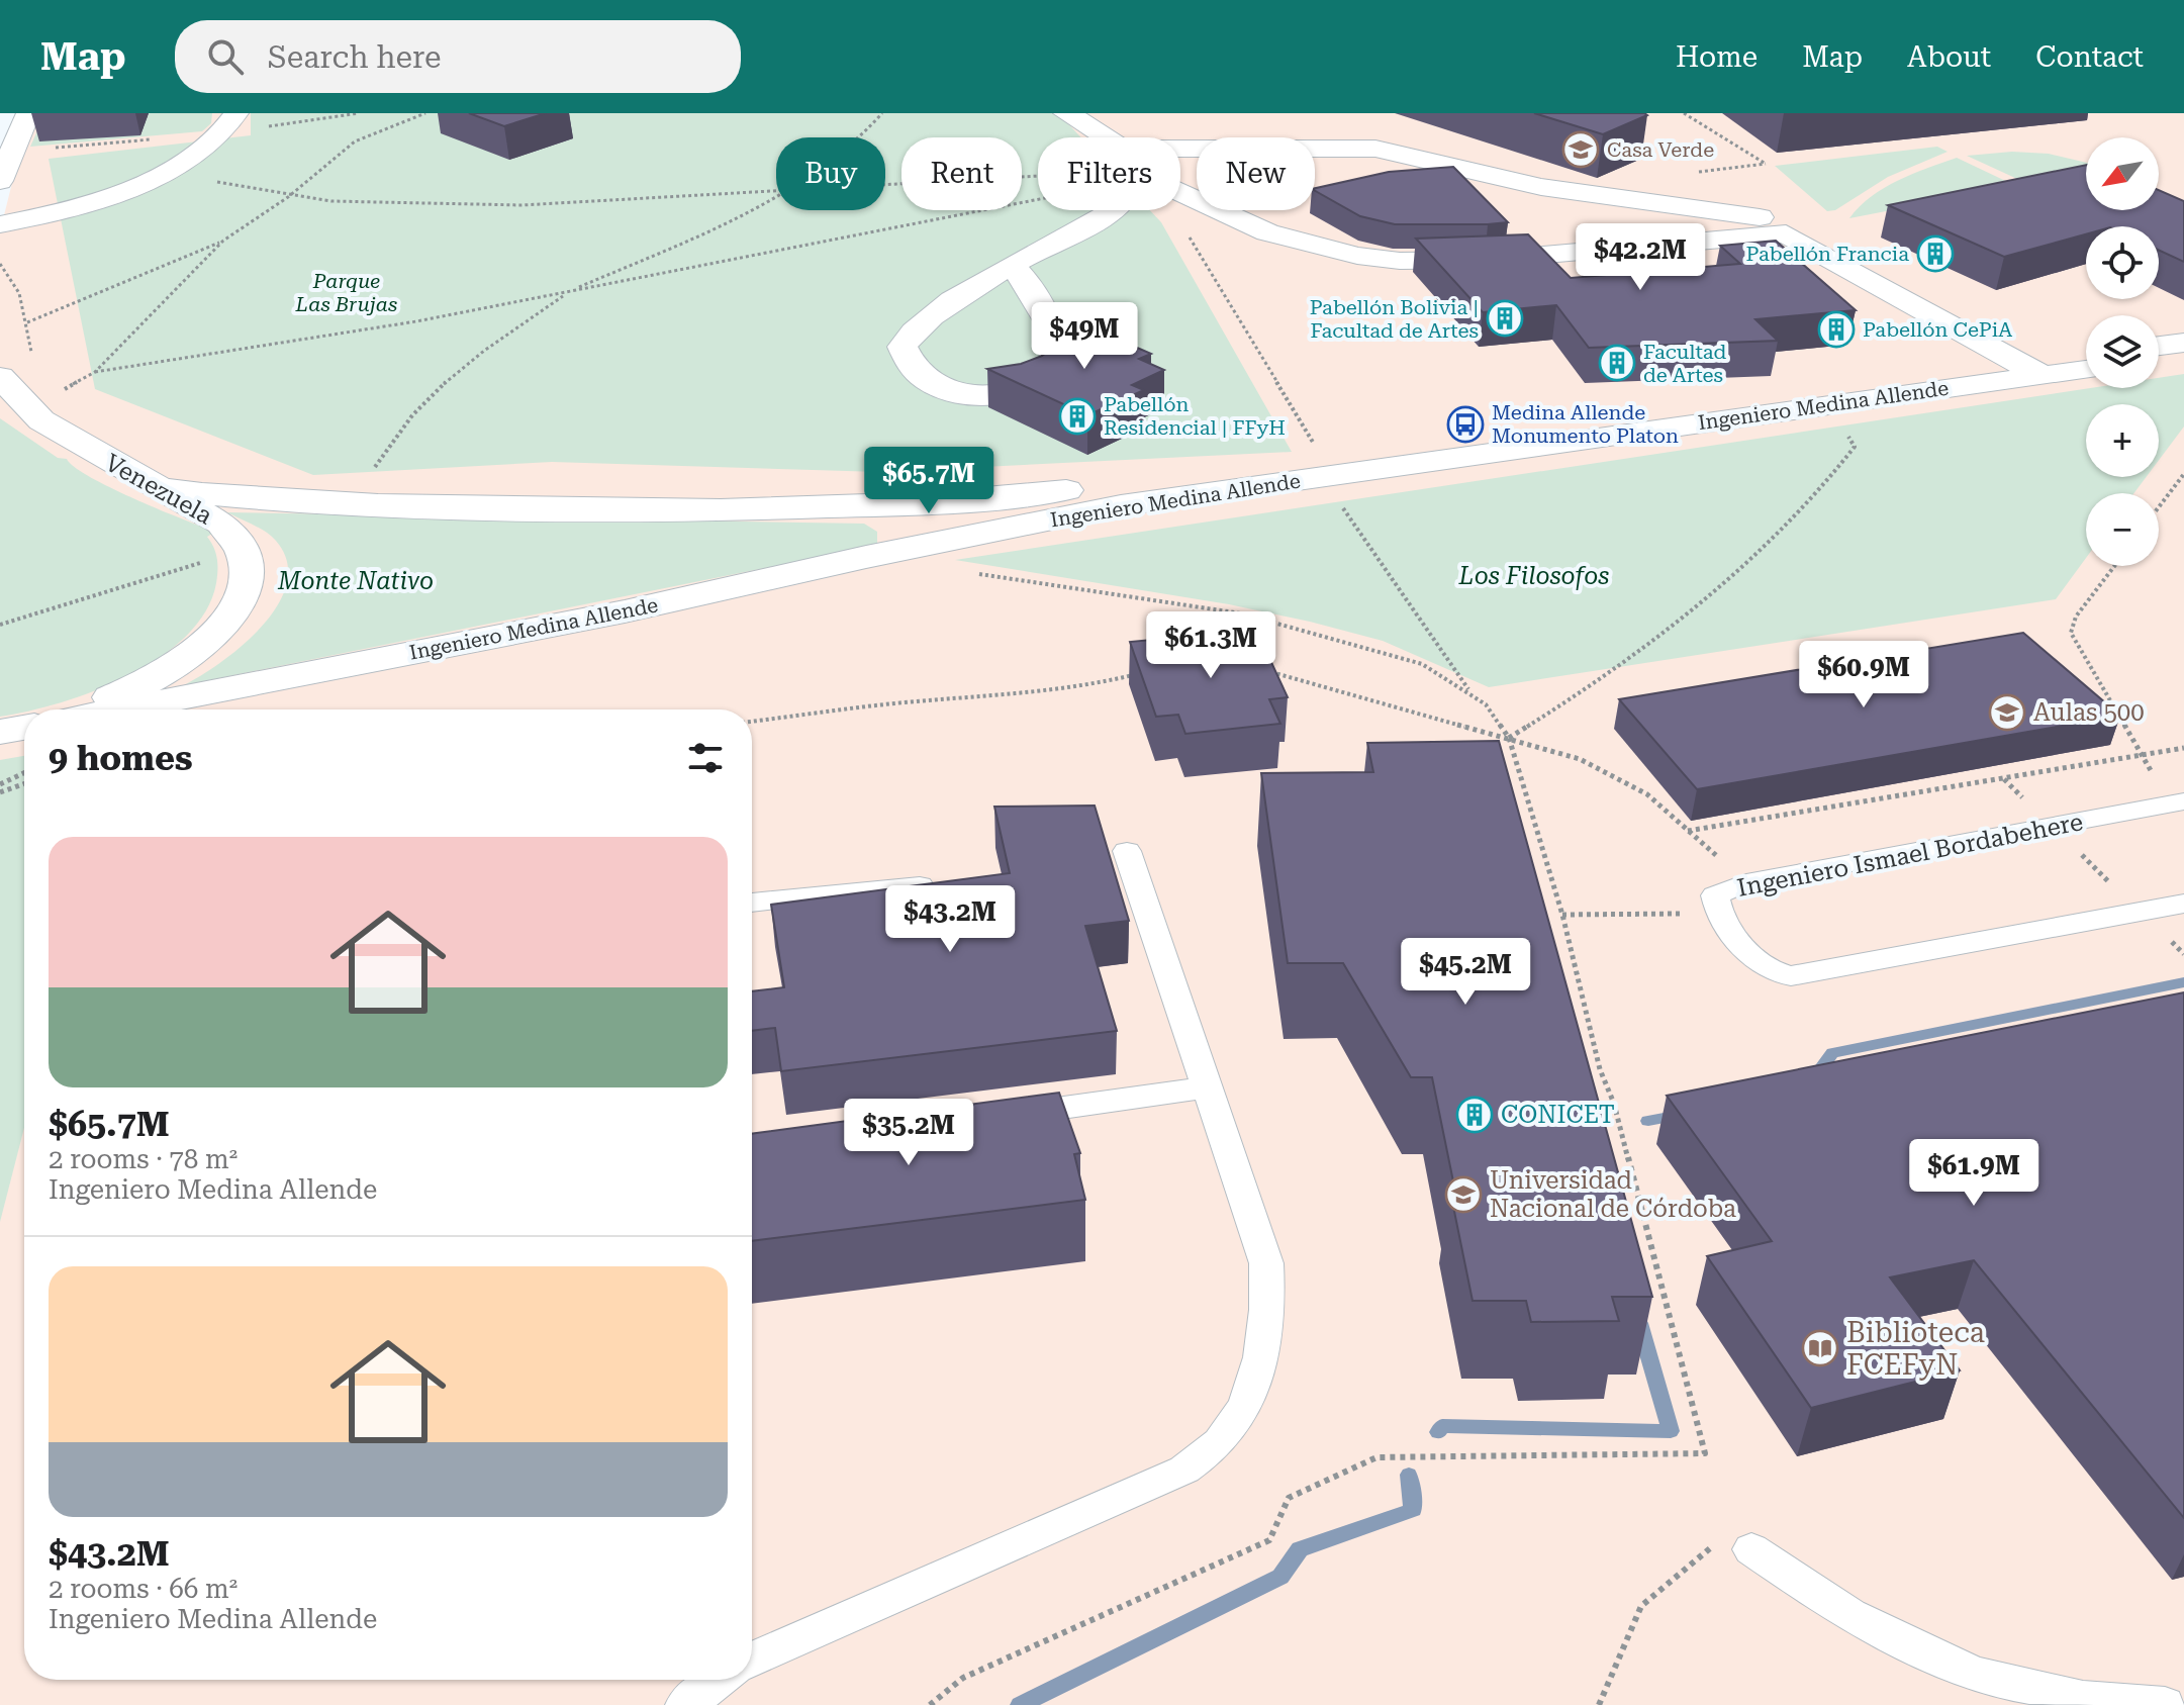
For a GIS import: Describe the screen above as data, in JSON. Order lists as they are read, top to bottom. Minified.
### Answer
{"streets":{"street":["Ingeniero Medina Allende","Venezuela"],"lane":["Ingeniero Ismael Bordabehere"]},"crossings":[["Ingeniero Medina Allende","Venezuela"]],"parks":["Parque Las Brujas","Los Filosofos","Monte Nativo"],"places":{"school or university":["Casa Verde","Aulas 500","Universidad Nacional de Córdoba"],"building":["Pabellón Francia","Pabellón Bolivia | Facultad de Artes","Pabellón CePiA","Facultad de Artes","Pabellón Residencial | FFyH","CONICET"],"bus stop":["Medina Allende Monumento Platon"],"library":["Biblioteca FCEFyN"]},"north":"bottom left","page":{"header":"Map","search":"Search here","nav":["Home","Map","About","Contact"],"map_buttons":["+","−"],"chip":["Buy","Rent","Filters","New"],"price":["$42.2M","$49M","$65.7M","$61.3M","$60.9M","$43.2M","$45.2M","$35.2M","$61.9M"],"heading":"9 homes","list":[{"name":"$65.7M","note":"2 rooms · 78 m² · Ingeniero Medina Allende"},{"name":"$43.2M","note":"2 rooms · 66 m² · Ingeniero Medina Allende"}]}}
